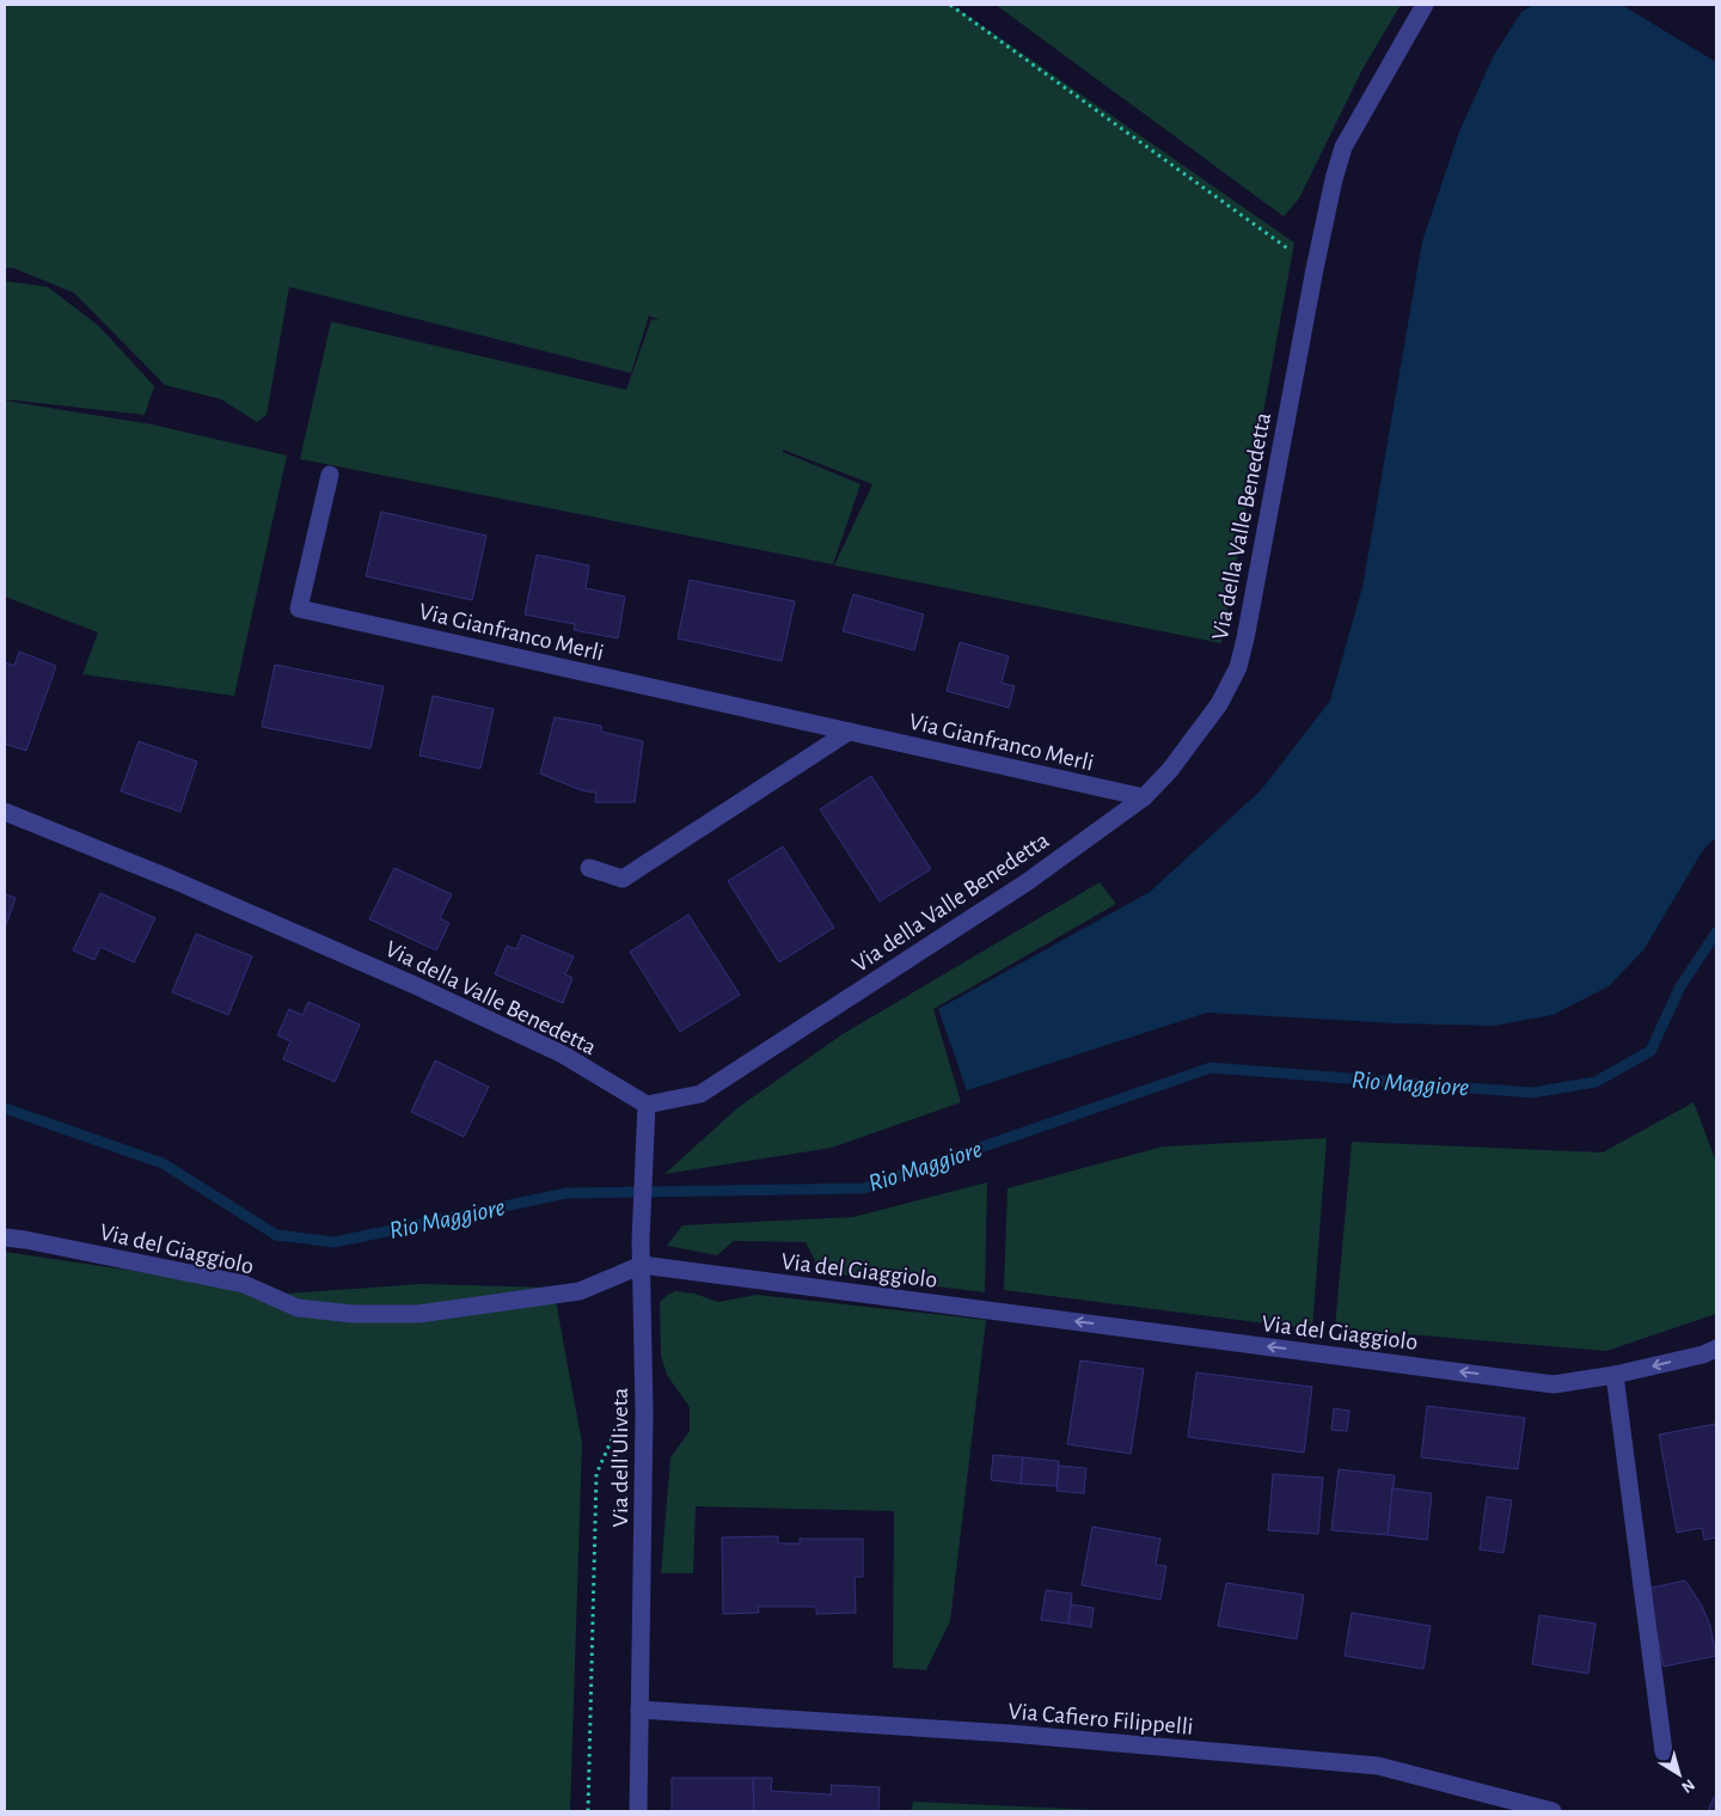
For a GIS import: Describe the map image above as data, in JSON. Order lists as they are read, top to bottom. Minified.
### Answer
{"streets":{"street":["Via della Valle Benedetta","Via Gianfranco Merli","Via del Giaggiolo","Via dell'Uliveta","Via Cafiero Filippelli"]},"crossings":[["Via della Valle Benedetta","Via Gianfranco Merli"],["Via della Valle Benedetta","Via dell'Uliveta"],["Via del Giaggiolo","Via dell'Uliveta"],["Via dell'Uliveta","Via Cafiero Filippelli"]],"one_way":["Via del Giaggiolo"],"water":["Rio Maggiore"],"north":"bottom right"}
